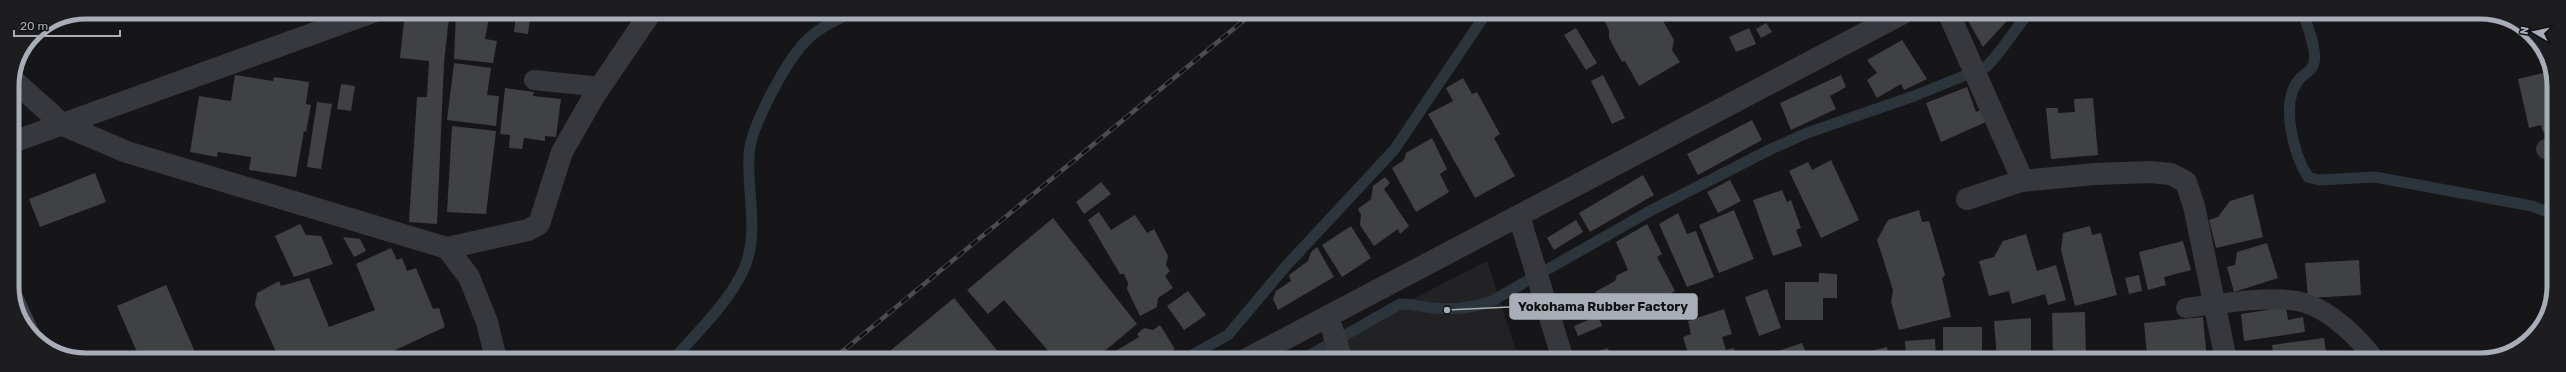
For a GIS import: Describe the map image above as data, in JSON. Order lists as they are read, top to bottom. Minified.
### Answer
{"places":["Yokohama Rubber Factory"],"scale_bar":"20 m","north":"left"}
